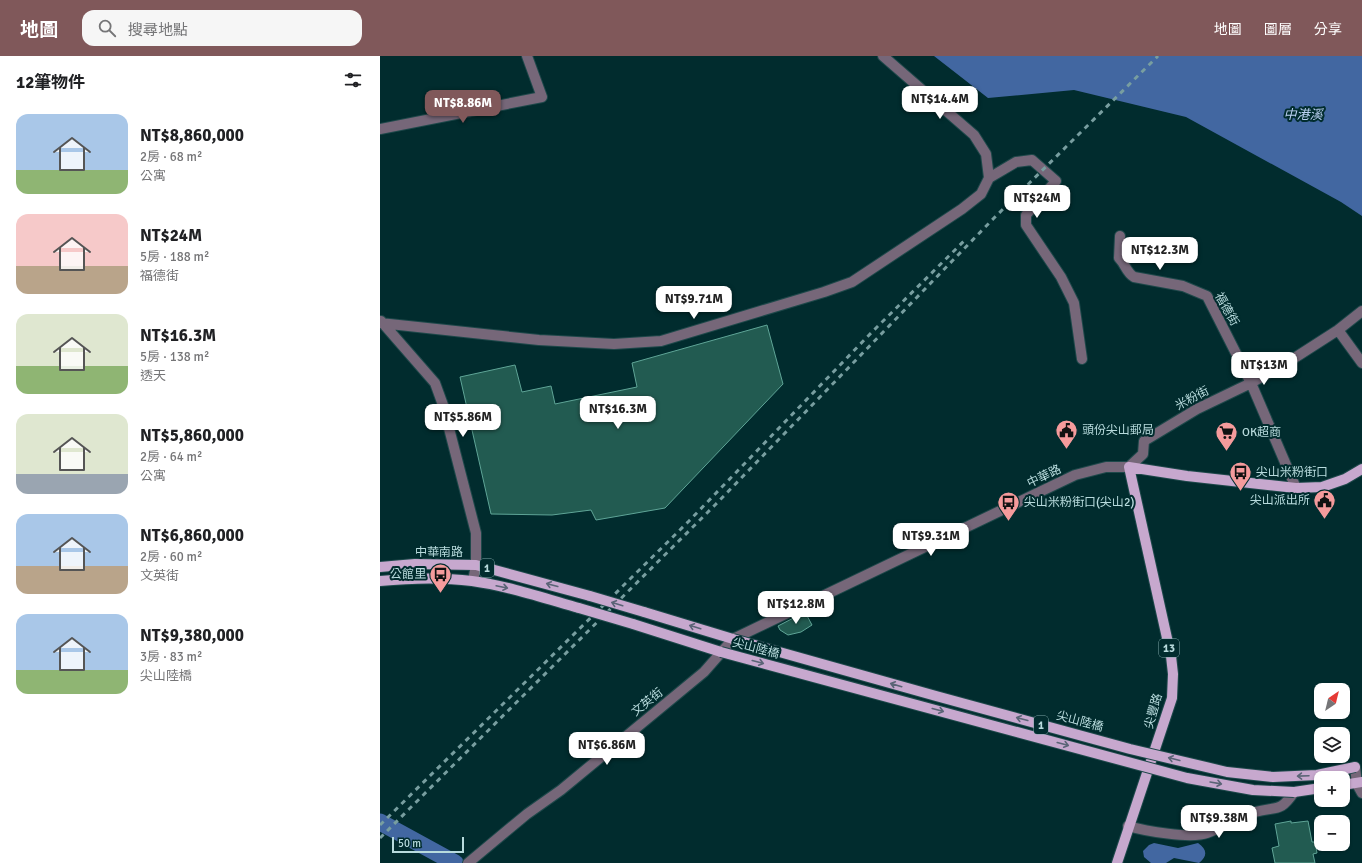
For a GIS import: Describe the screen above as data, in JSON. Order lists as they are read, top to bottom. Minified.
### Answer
{"streets":{"main road":["中華路","中華南路","1","尖山陸橋","13","尖豐路"],"street":["福德街","米粉街","文英街"]},"crossings":[["福德街","米粉街"],["福德街","中華路"],["米粉街","中華路"],["米粉街","尖豐路"],["中華路","中華南路"],["中華路","1"],["中華路","尖山陸橋"],["中華路","文英街"],["中華路","尖豐路"],["中華南路","尖山陸橋"],["1","尖山陸橋"],["1","文英街"],["尖山陸橋","文英街"]],"water":["中港溪"],"places":{"public building":["頭份尖山郵局","尖山派出所"],"supermarket":["OK超商"],"bus stop":["尖山米粉街口","尖山米粉街口(尖山2)","公館里"]},"scale_bar":"50 m","north":"top right","page":{"header":"地圖","search":"搜尋地點","nav":["地圖","圖層","分享"],"heading":"12筆物件","price":["NT$14.4M","NT$8.86M","NT$24M","NT$12.3M","NT$9.71M","NT$13M","NT$16.3M","NT$5.86M","NT$9.31M","NT$12.8M","NT$6.86M","NT$9.38M"],"list":[{"name":"NT$8,860,000","note":"2房 · 68 m² · 公寓"},{"name":"NT$24M","note":"5房 · 188 m² · 福德街"},{"name":"NT$16.3M","note":"5房 · 138 m² · 透天"},{"name":"NT$5,860,000","note":"2房 · 64 m² · 公寓"},{"name":"NT$6,860,000","note":"2房 · 60 m² · 文英街"},{"name":"NT$9,380,000","note":"3房 · 83 m² · 尖山陸橋"}],"map_buttons":["+","−"],"scale":"50 m"}}
